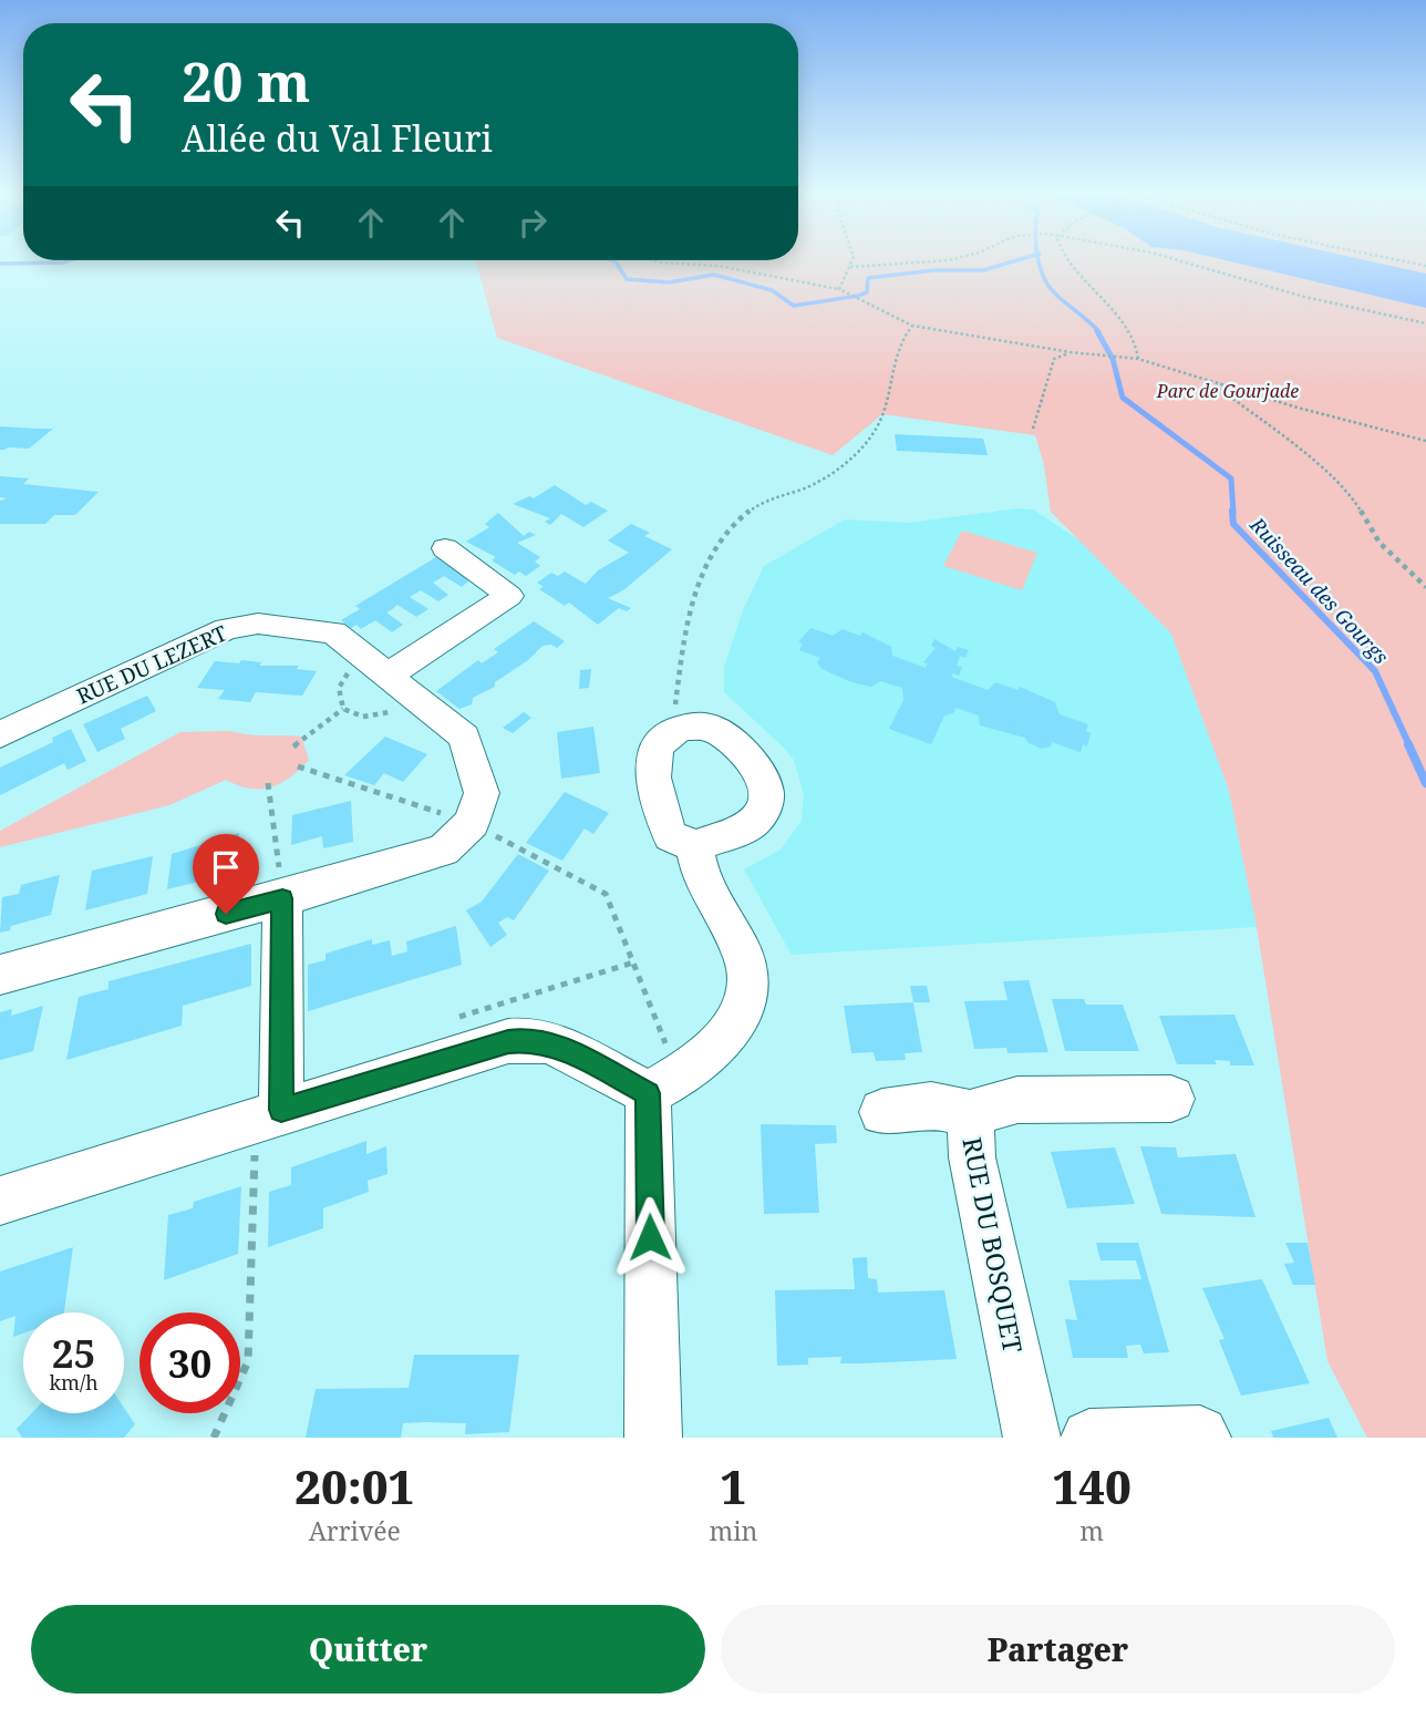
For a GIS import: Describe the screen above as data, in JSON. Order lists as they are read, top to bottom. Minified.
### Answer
{"streets":{"street":["RUE DU LEZERT","RUE DU BOSQUET"]},"water":["Ruisseau des Gourgs"],"parks":["Parc de Gourjade"],"page":{"turn":["20 m","Allée du Val Fleuri"],"speed":"25 km/h","limit":"30","eta":["20:01","Arrivée","1","min","140","m"],"buttons":["Quitter","Partager"]}}
